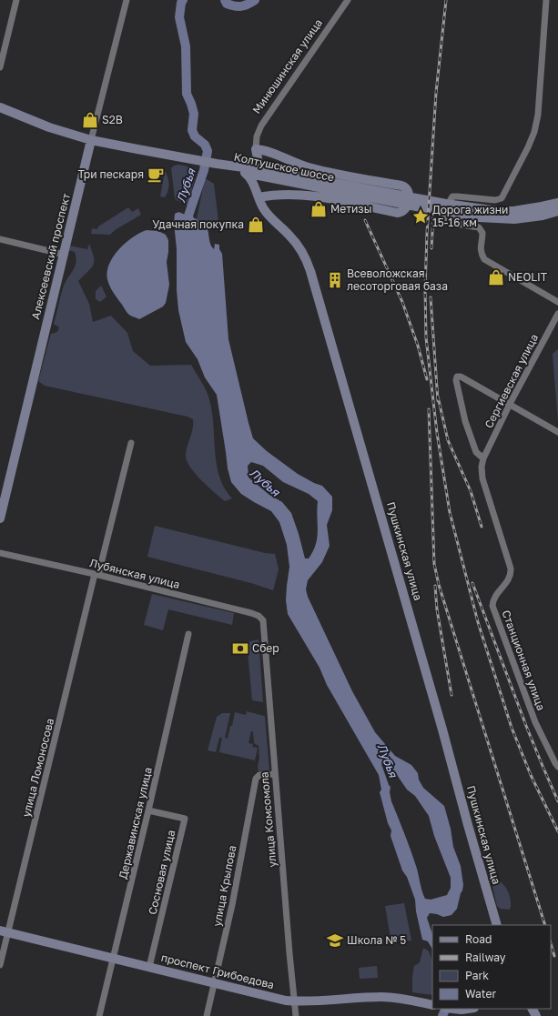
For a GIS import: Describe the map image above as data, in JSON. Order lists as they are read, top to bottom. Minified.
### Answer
{"streets":{"street":["Минюшинская улица","Колтушское шоссе","Алексеевский проспект","Сергиевская улица","Пушкинская улица","Лубянская улица","Станционная улица","улица Ломоносова","улица Комсомола","Державинская улица","Сосновая улица","улица Крылова","проспект Грибоедова"]},"crossings":[["Минюшинская улица","Колтушское шоссе"],["Минюшинская улица","Пушкинская улица"],["Колтушское шоссе","Алексеевский проспект"],["Колтушское шоссе","Пушкинская улица"],["Сергиевская улица","Станционная улица"],["Лубянская улица","улица Ломоносова"],["Лубянская улица","улица Комсомола"],["улица Ломоносова","проспект Грибоедова"],["улица Комсомола","улица Крылова"],["улица Комсомола","проспект Грибоедова"],["Державинская улица","Сосновая улица"],["Державинская улица","проспект Грибоедова"],["Сосновая улица","проспект Грибоедова"],["улица Крылова","проспект Грибоедова"]],"water":["Лубья"],"places":{"shop":["S2B","Метизы","Удачная покупка","NEOLIT"],"cafe":["Три пескаря"],"place":["Дорога жизни 15-16 км"],"building":["Всеволожская лесоторговая база"],"bank":["Сбер"],"school or university":["Школа № 5"]},"legend":["Road","Railway","Park","Water"]}
